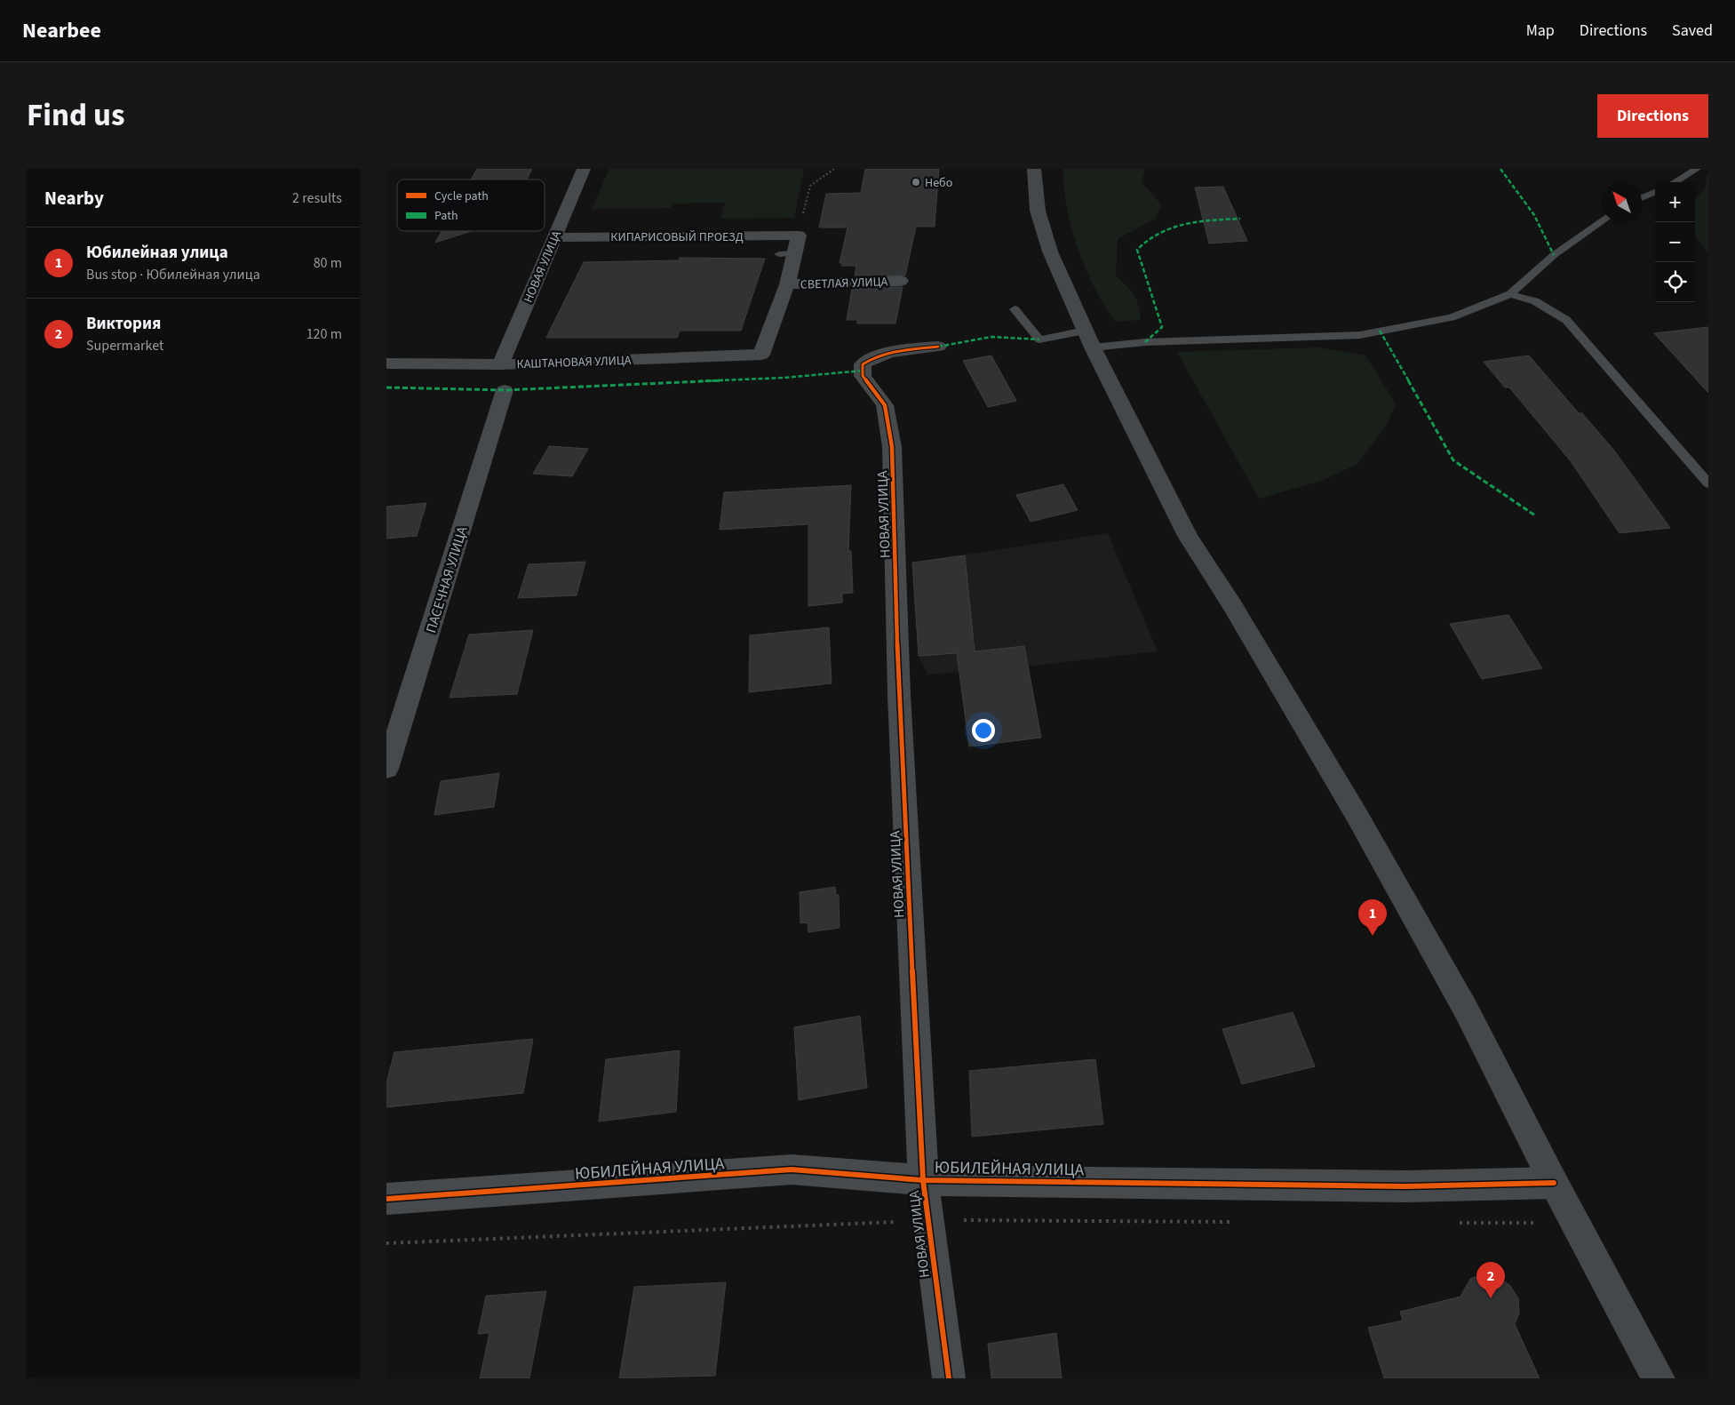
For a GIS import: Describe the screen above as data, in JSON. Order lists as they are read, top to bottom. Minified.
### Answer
{"streets":{"street":["КИПАРИСОВЫЙ ПРОЕЗД","НОВАЯ УЛИЦА","СВЕТЛАЯ УЛИЦА","КАШТАНОВАЯ УЛИЦА","ПАСЕЧНАЯ УЛИЦА","ЮБИЛЕЙНАЯ УЛИЦА"]},"crossings":[["КИПАРИСОВЫЙ ПРОЕЗД","НОВАЯ УЛИЦА"],["КИПАРИСОВЫЙ ПРОЕЗД","СВЕТЛАЯ УЛИЦА"],["НОВАЯ УЛИЦА","КАШТАНОВАЯ УЛИЦА"],["НОВАЯ УЛИЦА","ЮБИЛЕЙНАЯ УЛИЦА"],["СВЕТЛАЯ УЛИЦА","КАШТАНОВАЯ УЛИЦА"]],"places":["Небо"],"legend":["Cycle path","Path"],"north":"top left","page":{"header":"Nearbee","nav":["Map","Directions","Saved"],"title":"Find us","buttons":"Directions","heading":["Nearby","2 results"],"map_buttons":["+","−"],"list":[{"mark":"1","name":"Юбилейная улица","note":"Bus stop · Юбилейная улица","value":"80 m"},{"mark":"2","name":"Виктория","note":"Supermarket","value":"120 m"}],"pins":["1","2"]}}
